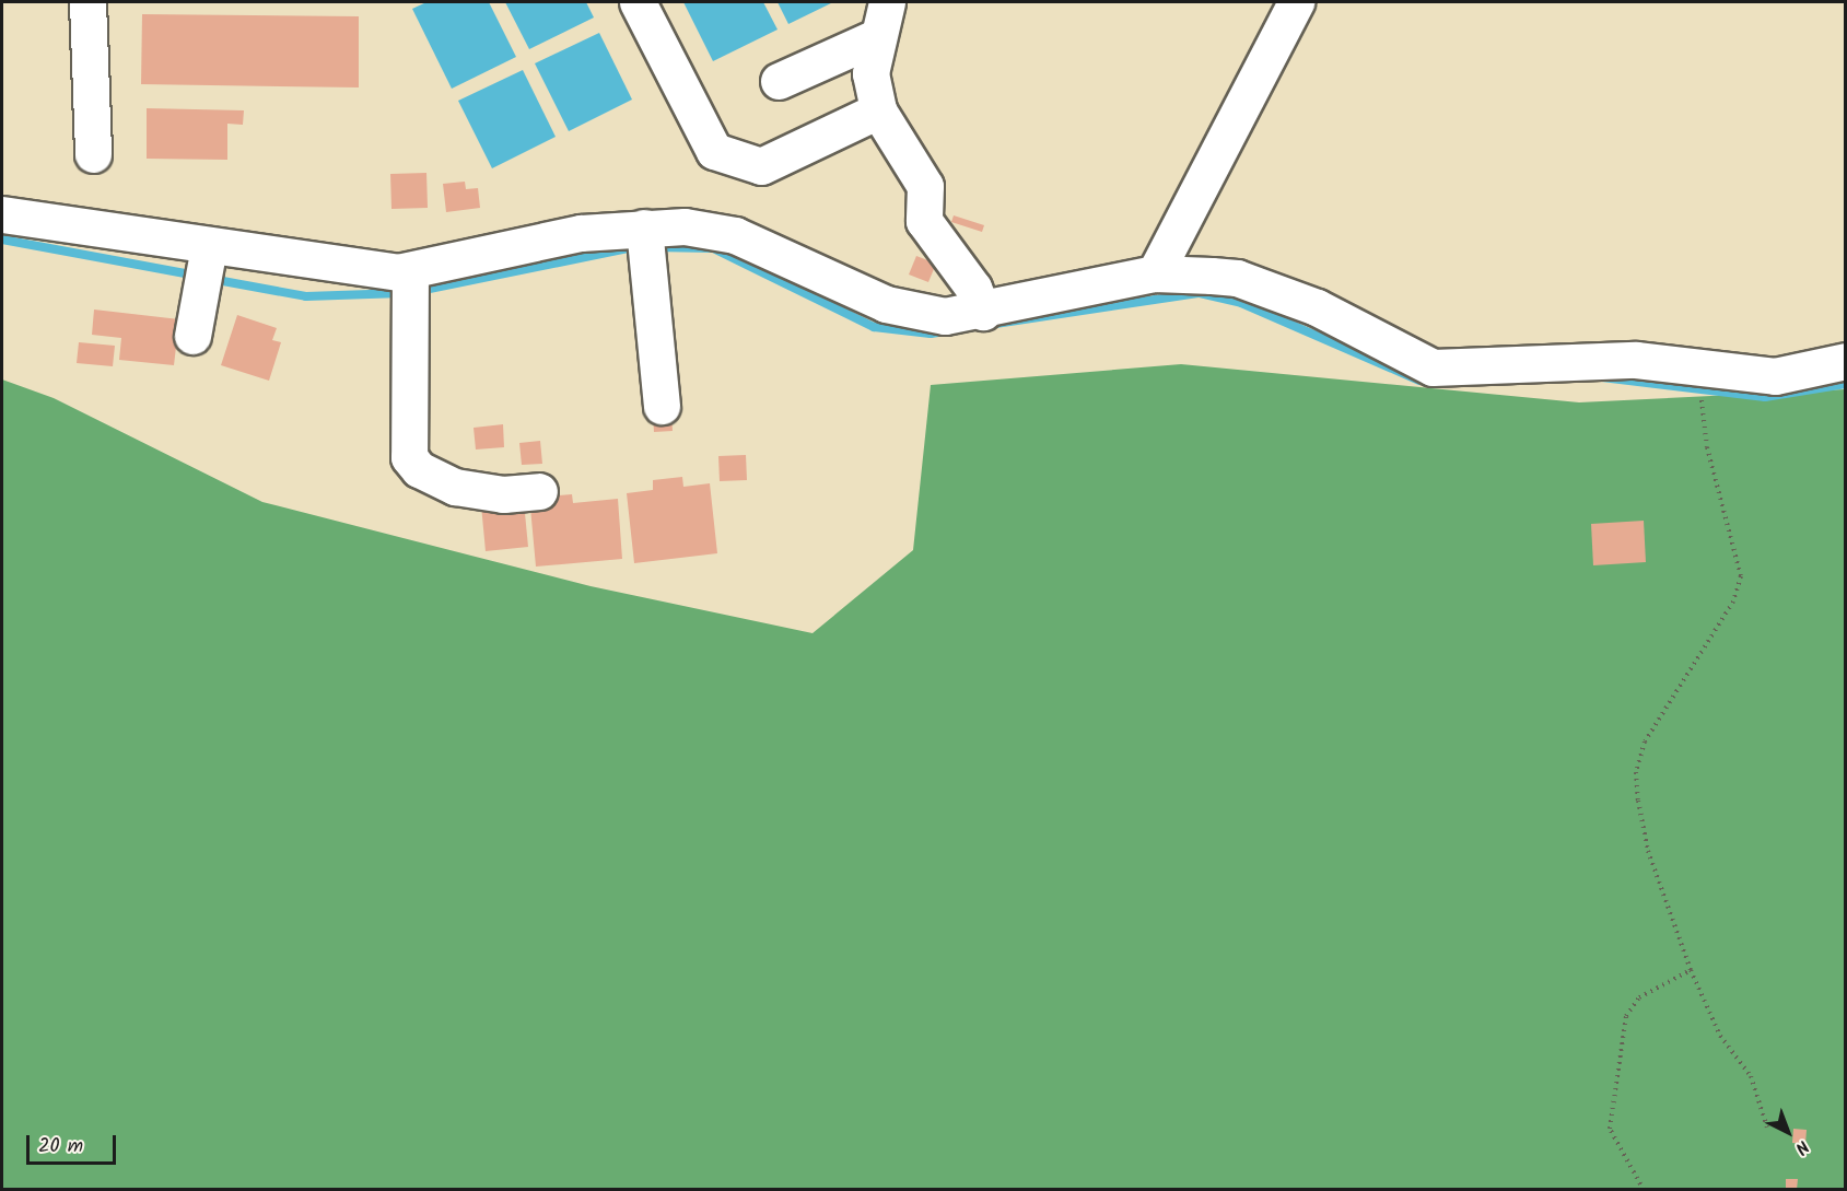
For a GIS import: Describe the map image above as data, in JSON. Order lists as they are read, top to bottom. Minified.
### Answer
{"scale_bar":"20 m","north":"bottom right"}
